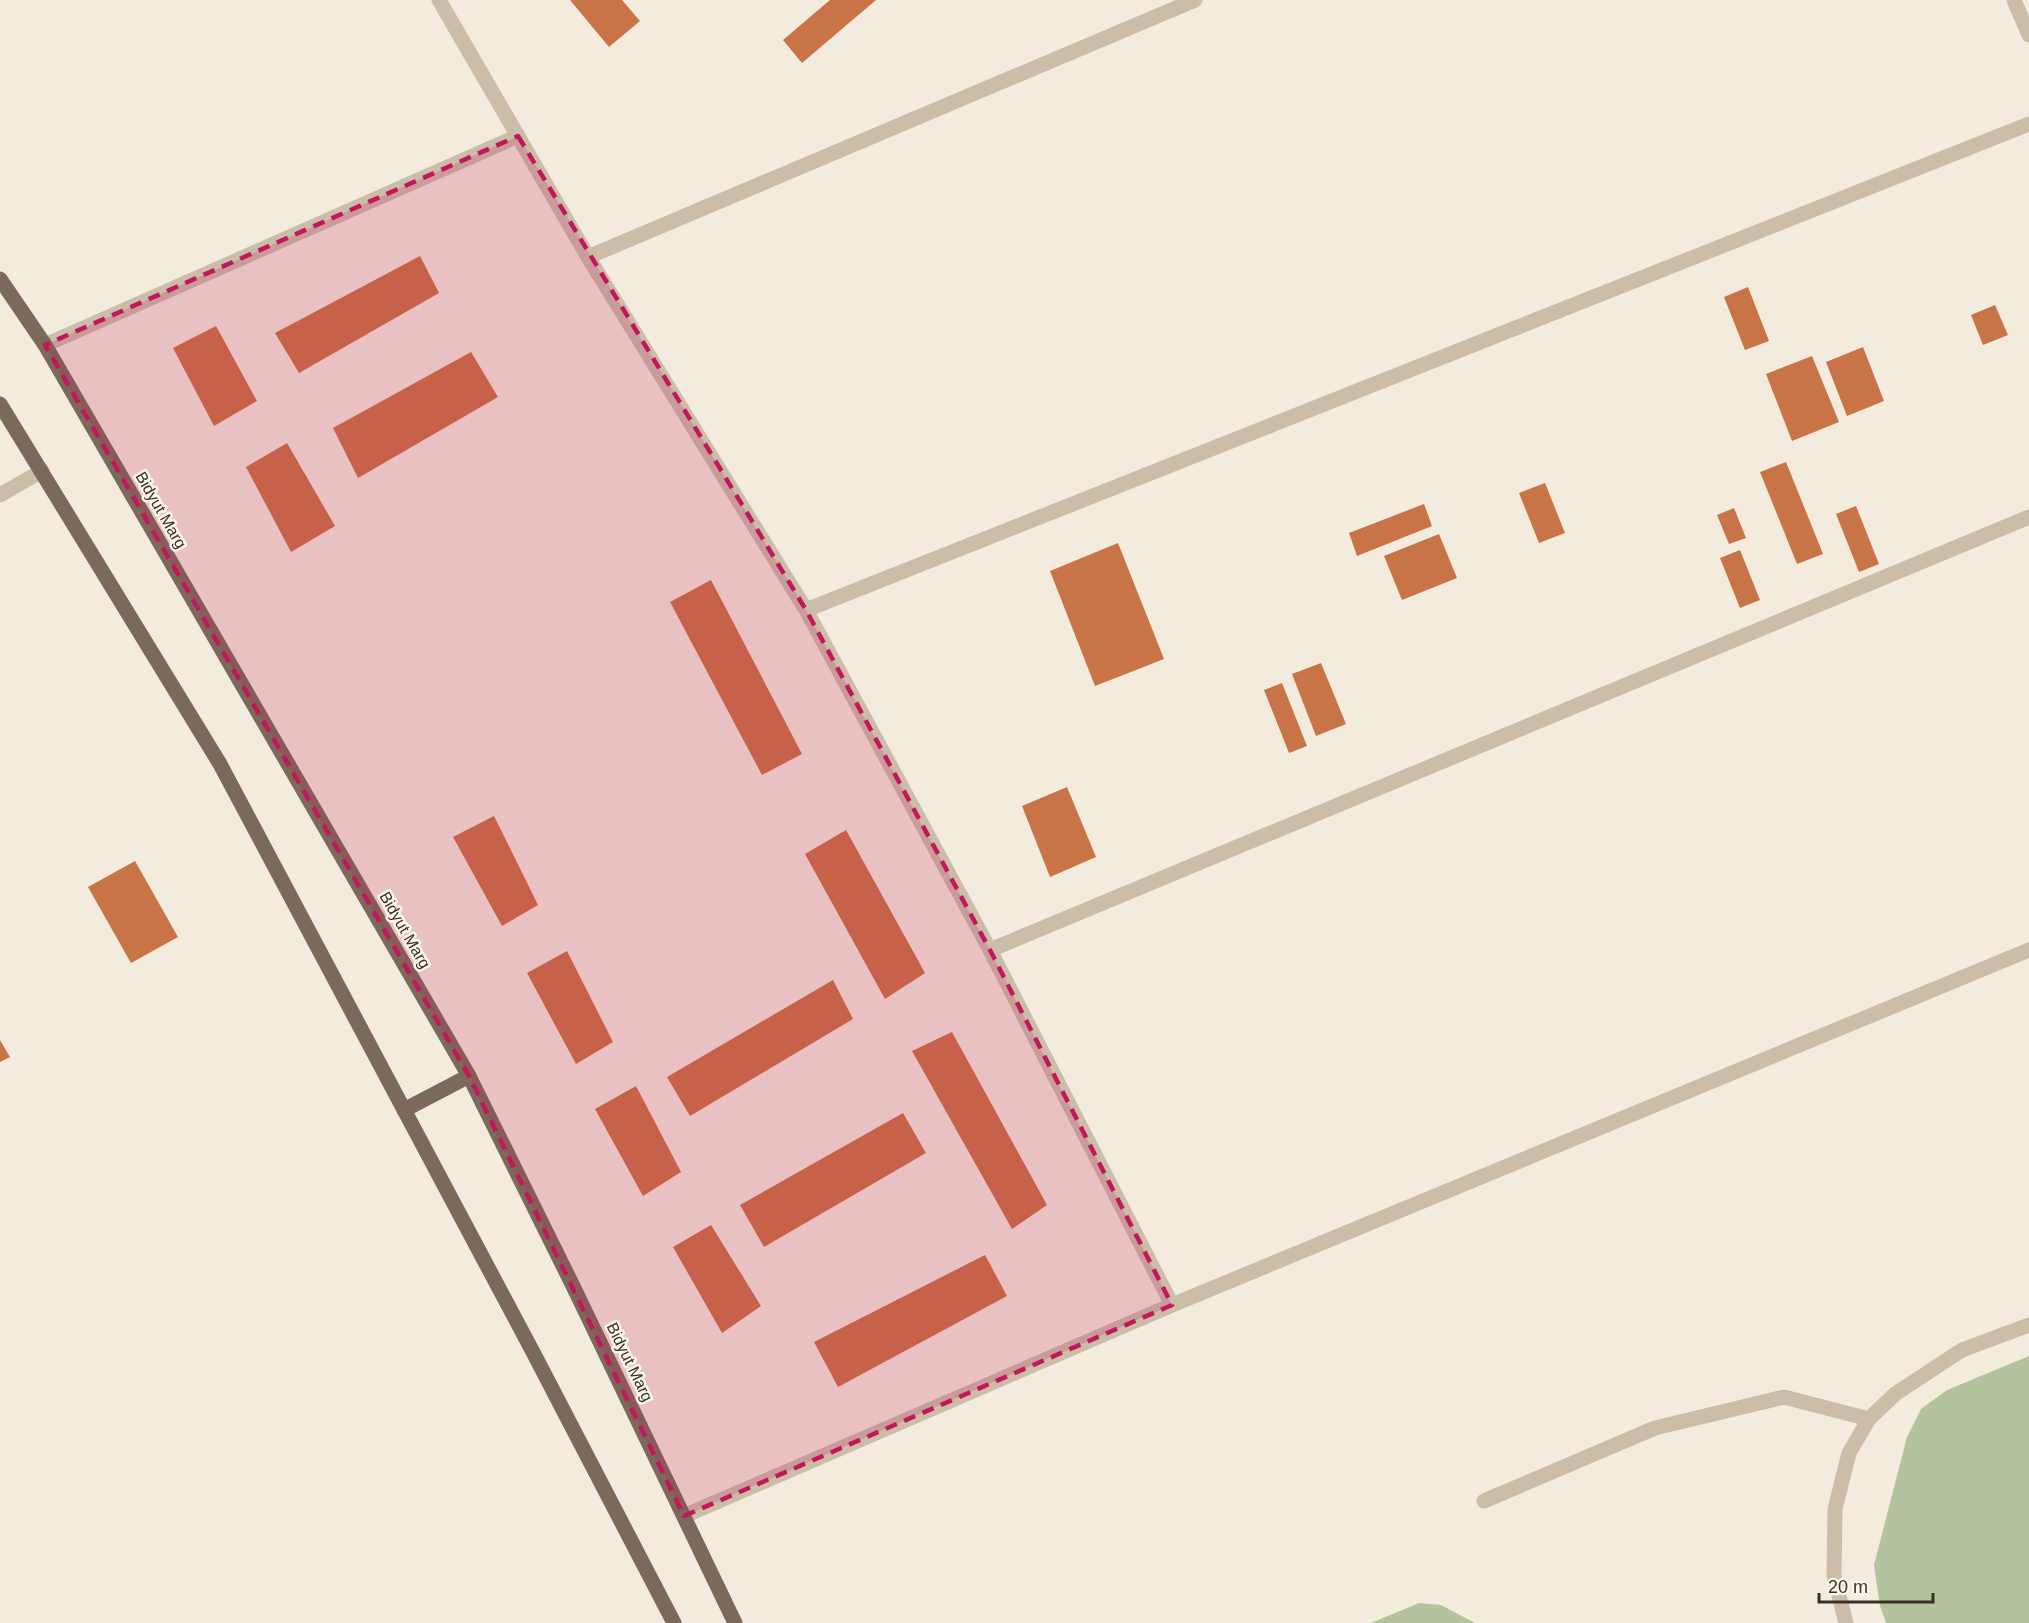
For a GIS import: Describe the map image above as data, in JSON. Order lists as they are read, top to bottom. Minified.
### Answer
{"streets":{"main road":["Bidyut Marg"]},"scale_bar":"20 m"}
